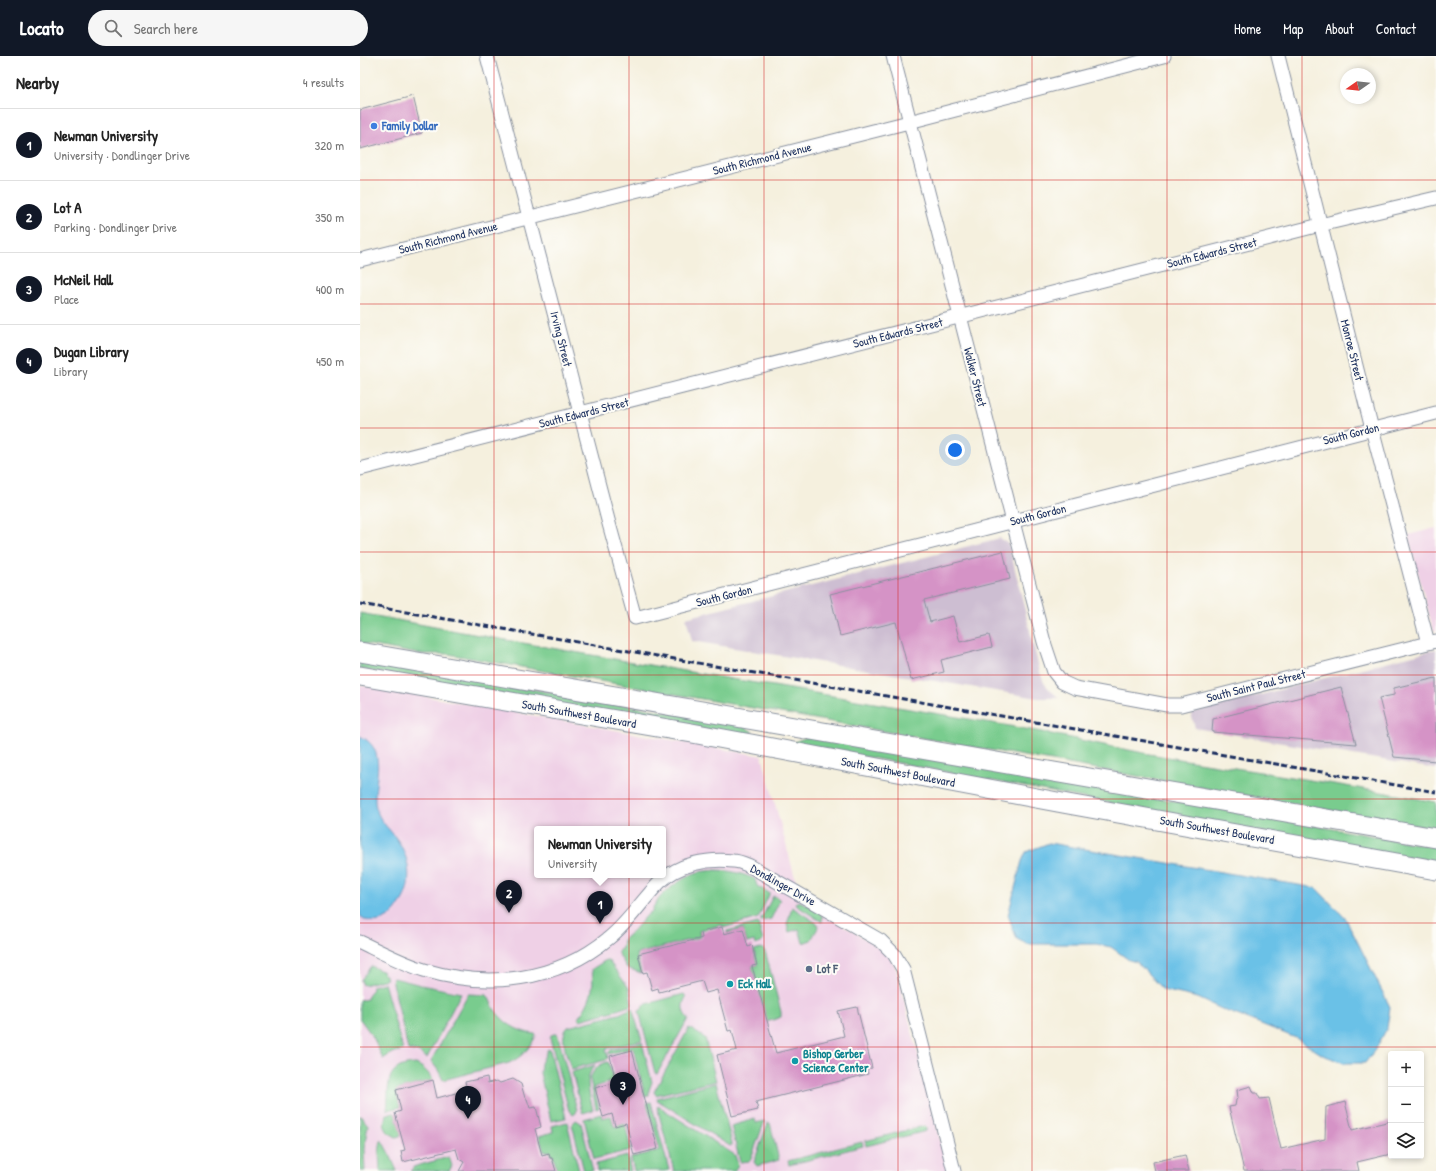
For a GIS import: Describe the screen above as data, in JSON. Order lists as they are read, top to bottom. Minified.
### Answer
{"streets":{"main road":["South Southwest Boulevard"],"street":["South Richmond Avenue","South Edwards Street","Irving Street","Monroe Street","Walker Street","South Gordon","South Saint Paul Street","Dondlinger Drive"]},"crossings":[["South Richmond Avenue","Irving Street"],["South Richmond Avenue","Walker Street"],["South Edwards Street","Irving Street"],["South Edwards Street","Monroe Street"],["South Edwards Street","Walker Street"],["Irving Street","South Gordon"],["Monroe Street","South Gordon"],["Monroe Street","South Saint Paul Street"],["Walker Street","South Gordon"],["Walker Street","South Saint Paul Street"]],"places":["Family Dollar","Lot F","Eck Hall","Bishop Gerber Science Center"],"north":"left","page":{"header":"Locato","search":"Search here","nav":["Home","Map","About","Contact"],"heading":["Nearby","4 results"],"list":[{"mark":"1","name":"Newman University","note":"University · Dondlinger Drive","value":"320 m"},{"mark":"2","name":"Lot A","note":"Parking · Dondlinger Drive","value":"350 m"},{"mark":"3","name":"McNeil Hall","note":"Place","value":"400 m"},{"mark":"4","name":"Dugan Library","note":"Library","value":"450 m"}],"popup":["Newman University","University"],"pins":["2","1","3","4"],"map_buttons":["+","−"]}}
